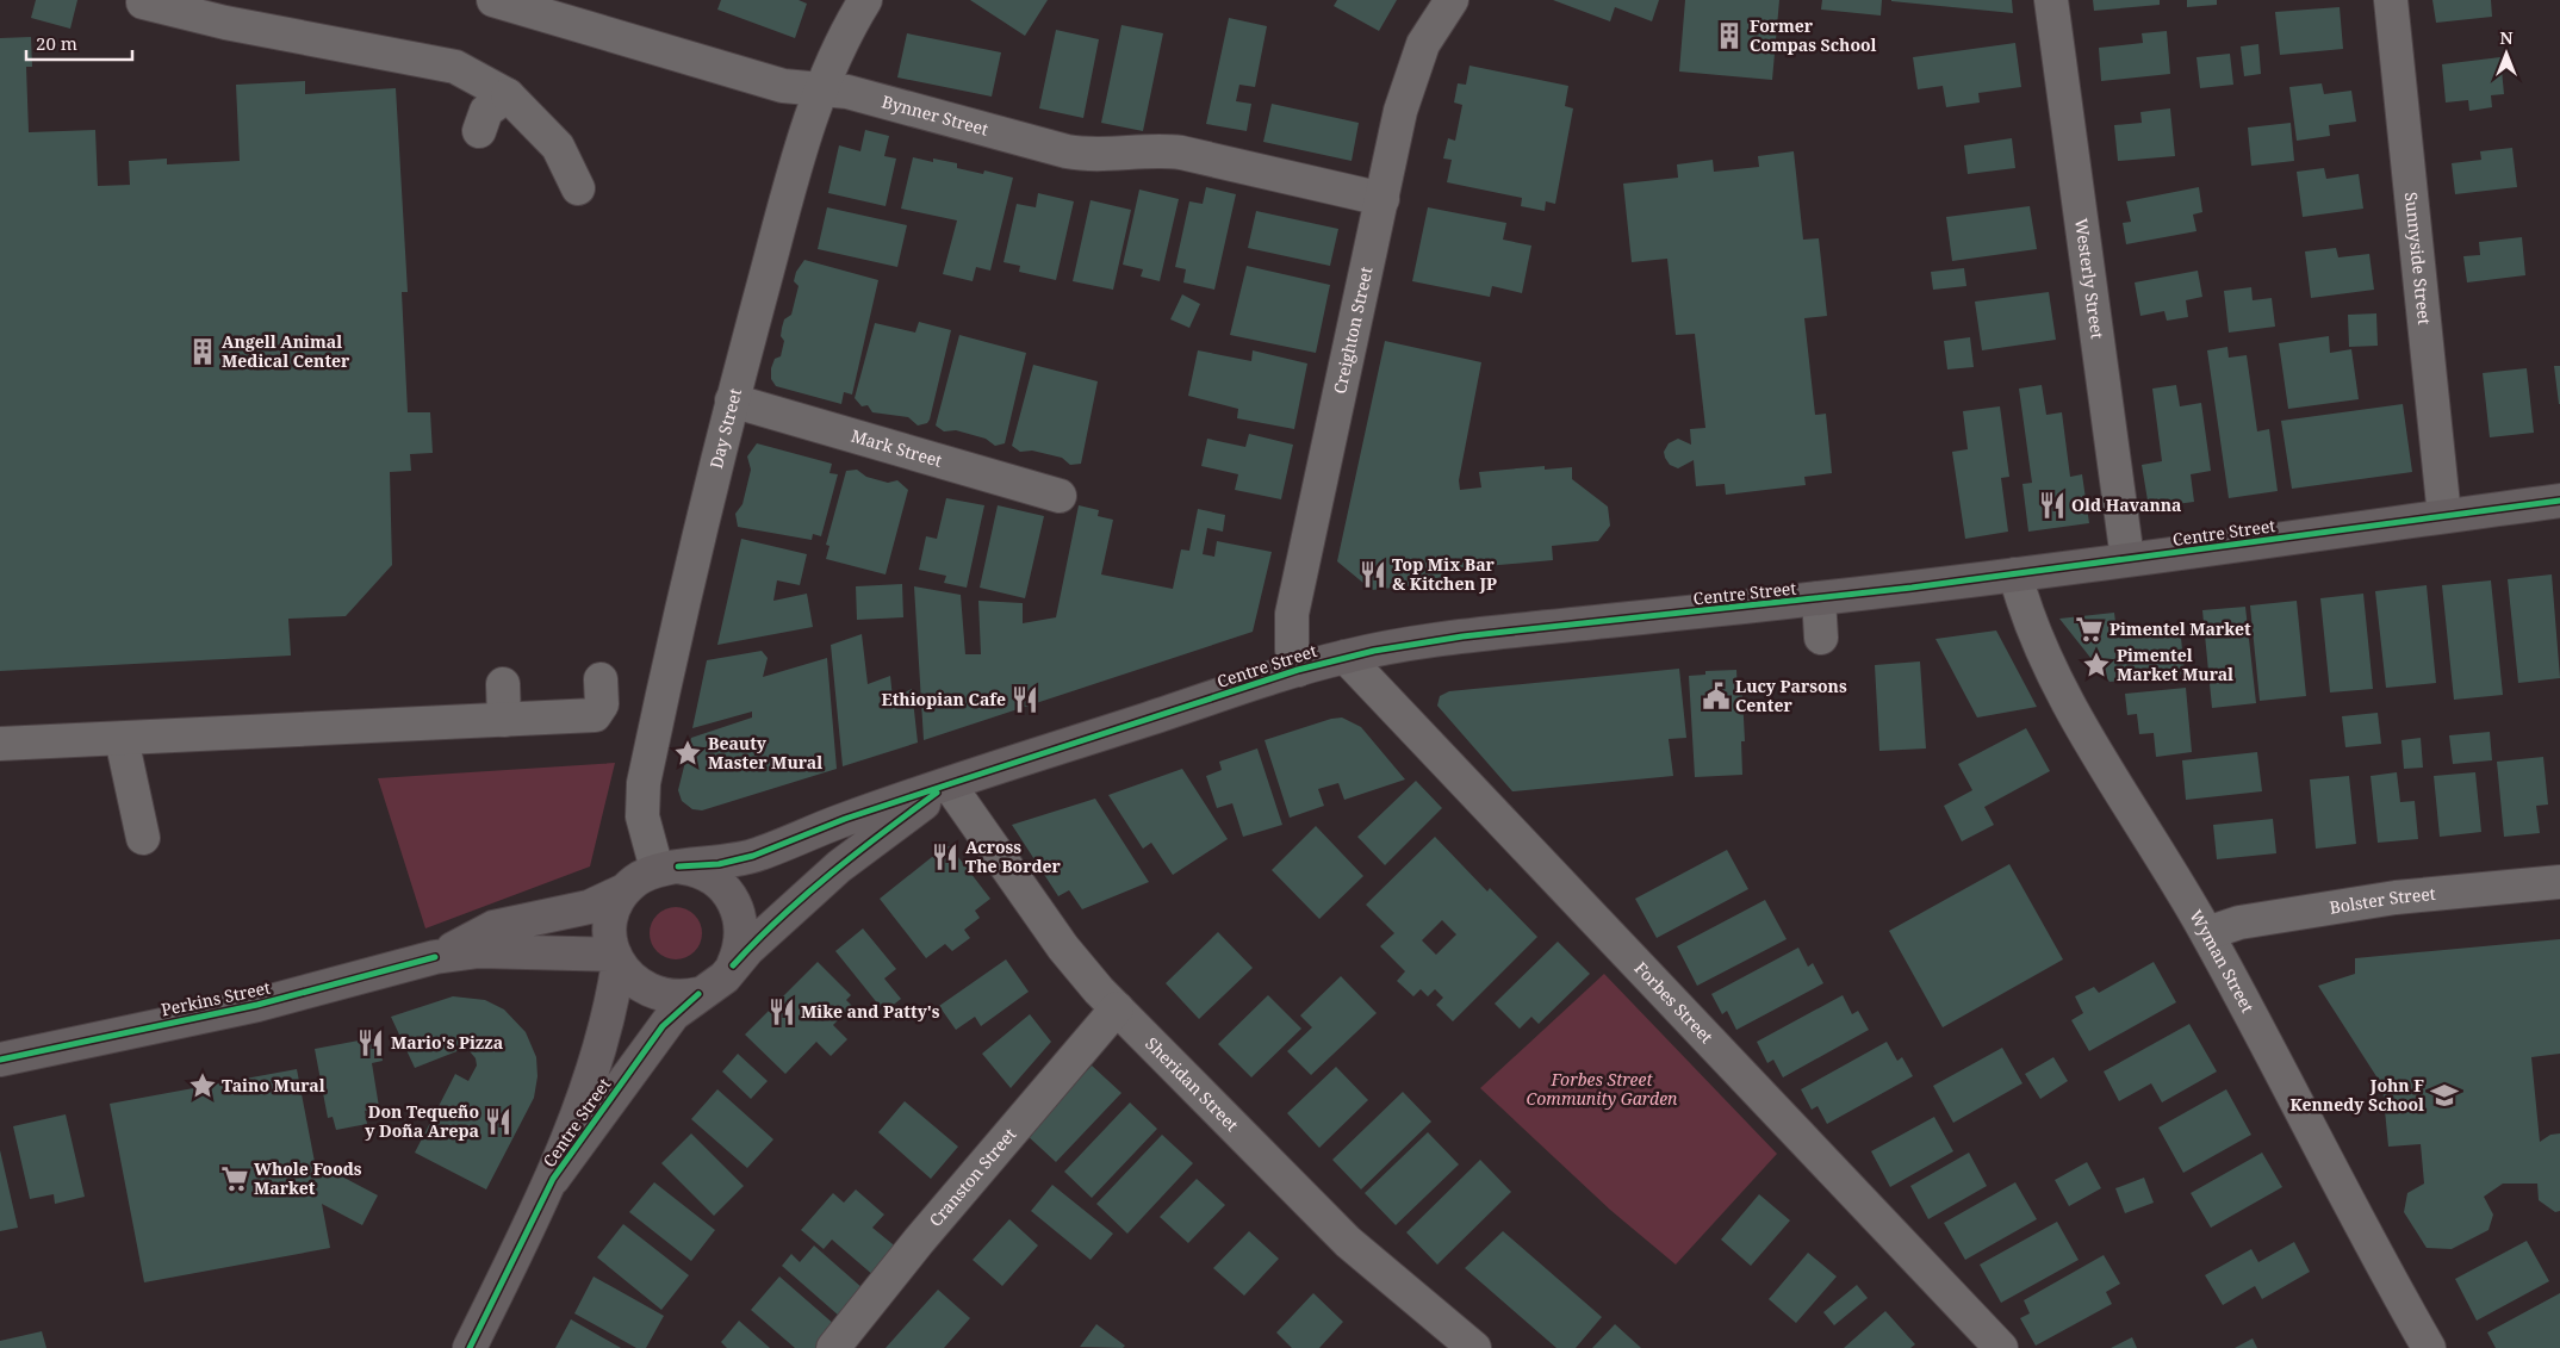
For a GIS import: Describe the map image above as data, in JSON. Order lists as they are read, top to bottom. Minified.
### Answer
{"streets":{"main road":["Centre Street","Perkins Street"],"street":["Bynner Street","Sunnyside Street","Westerly Street","Creighton Street","Day Street","Mark Street","Bolster Street","Wyman Street","Forbes Street","Sheridan Street","Cranston Street"]},"crossings":[["Bynner Street","Creighton Street"],["Bynner Street","Day Street"],["Sunnyside Street","Centre Street"],["Westerly Street","Centre Street"],["Creighton Street","Centre Street"],["Day Street","Mark Street"],["Day Street","Centre Street"],["Day Street","Perkins Street"],["Centre Street","Wyman Street"],["Centre Street","Perkins Street"],["Centre Street","Forbes Street"],["Centre Street","Sheridan Street"],["Bolster Street","Wyman Street"],["Sheridan Street","Cranston Street"]],"parks":["Forbes Street Community Garden"],"places":{"building":["Former Compas School","Angell Animal Medical Center"],"restaurant":["Old Havanna","Top Mix Bar & Kitchen JP","Ethiopian Cafe","Across The Border","Mike and Patty's","Mario's Pizza","Don Tequeño y Doña Arepa"],"supermarket":["Pimentel Market","Whole Foods Market"],"place":["Pimentel Market Mural","Beauty Master Mural","Taino Mural"],"public building":["Lucy Parsons Center"],"school or university":["John F Kennedy School"]},"scale_bar":"20 m","north":"top"}
